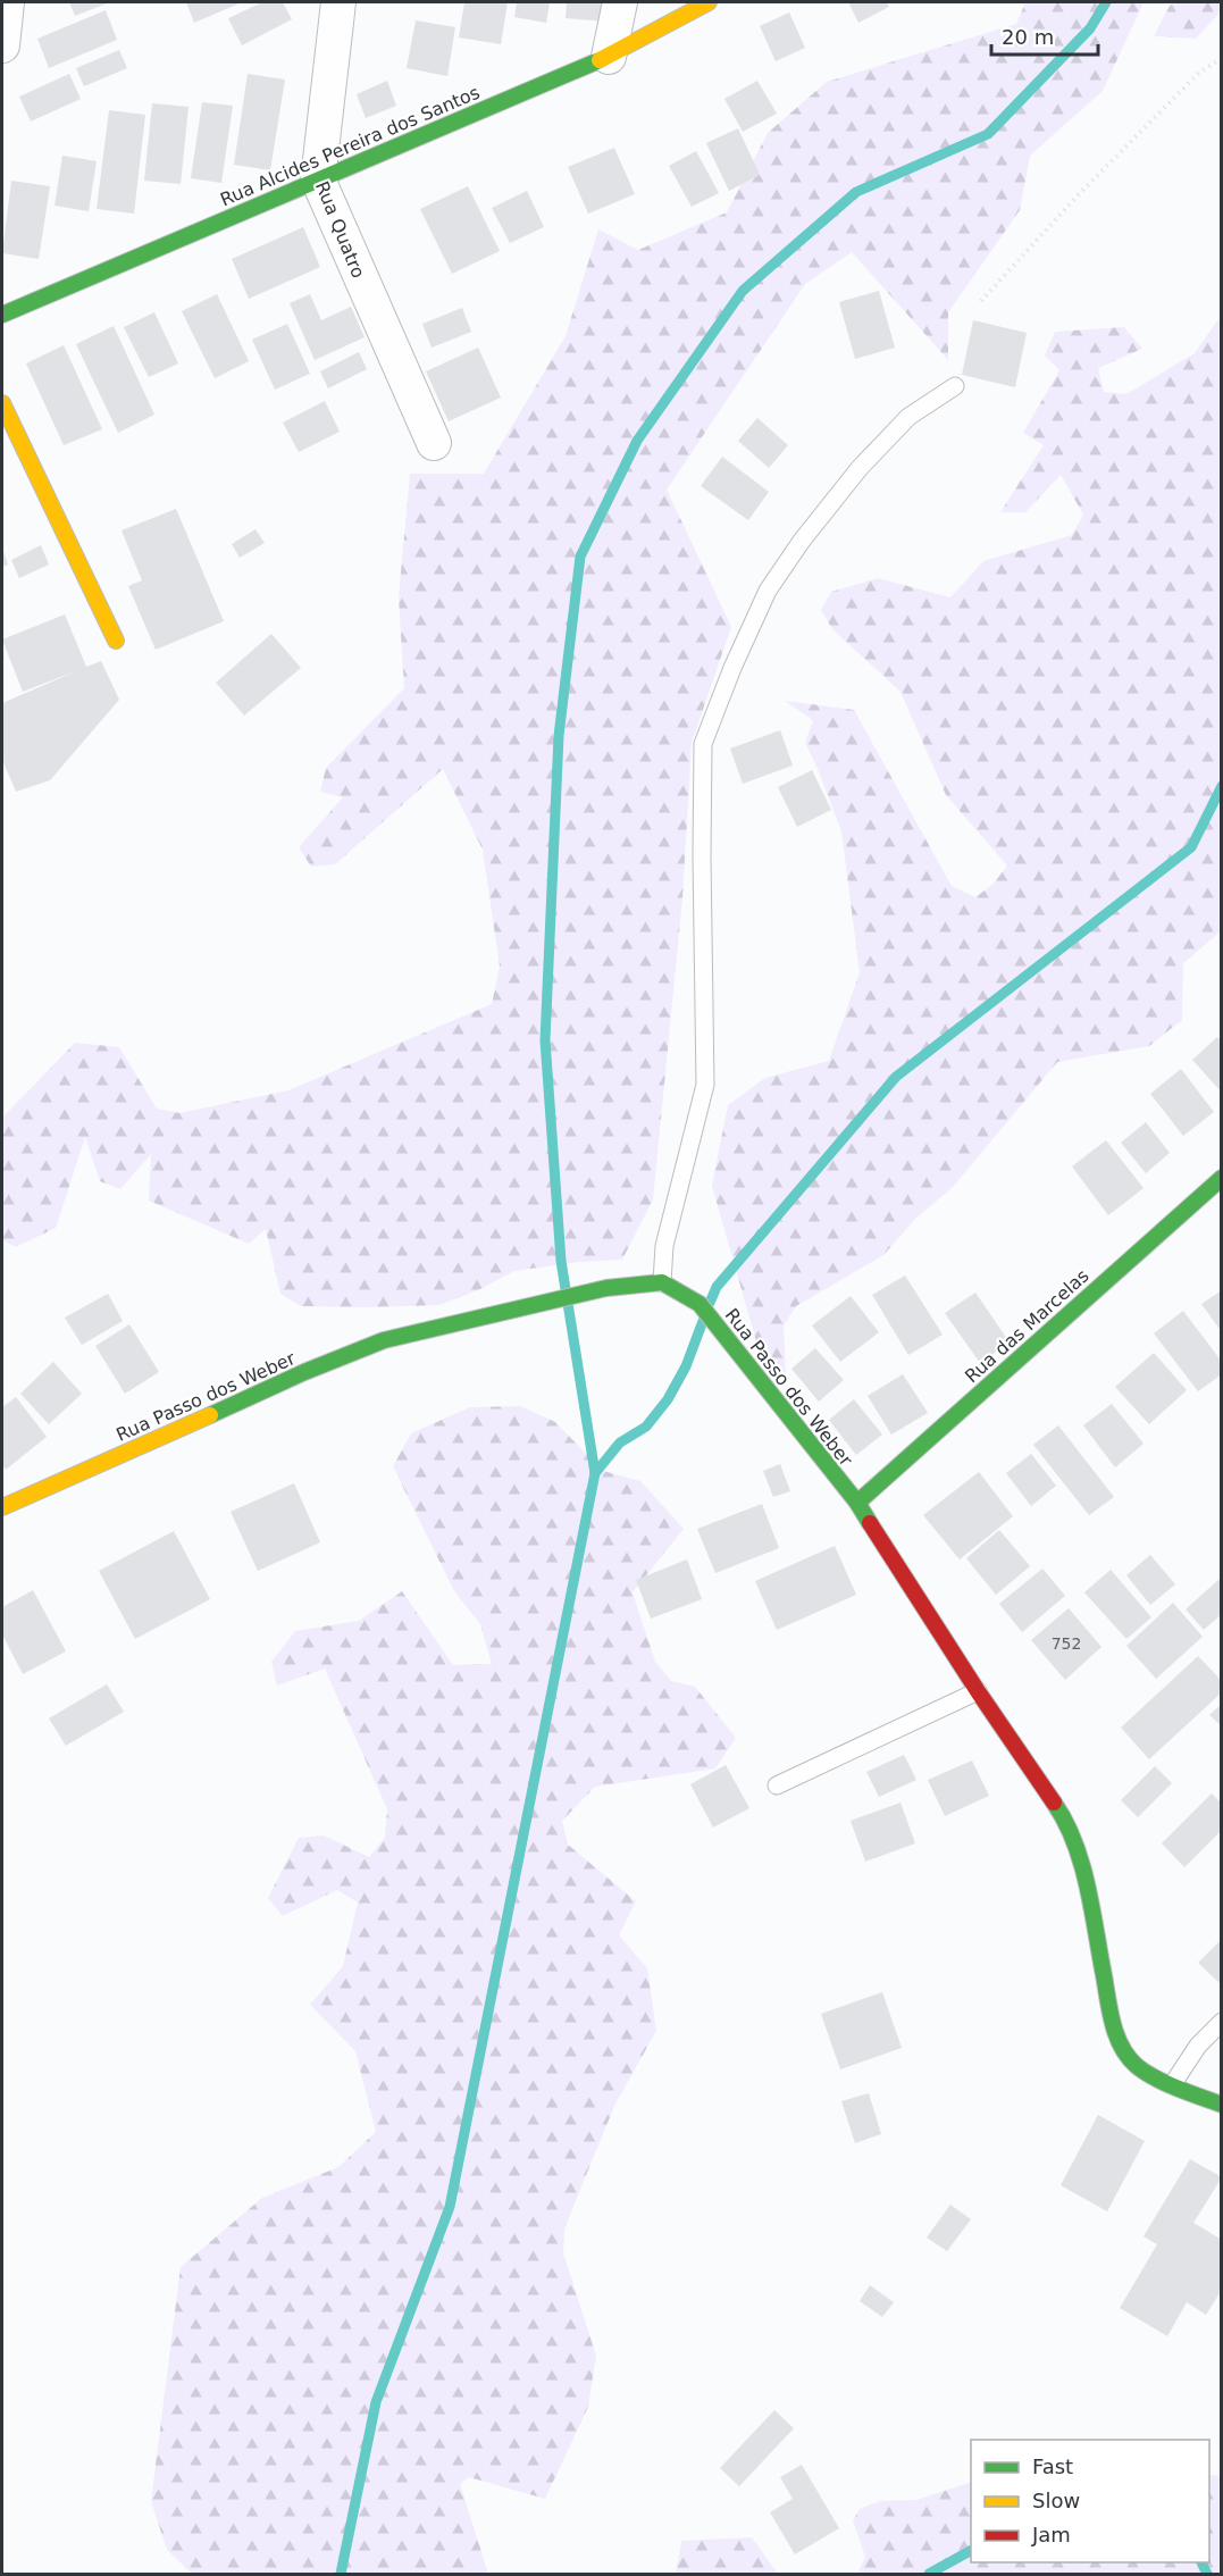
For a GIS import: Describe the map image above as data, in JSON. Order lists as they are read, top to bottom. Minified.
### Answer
{"streets":{"street":["Rua Alcides Pereira dos Santos","Rua Quatro","Rua das Marcelas","Rua Passo dos Weber"]},"crossings":[["Rua Alcides Pereira dos Santos","Rua Quatro"],["Rua das Marcelas","Rua Passo dos Weber"]],"house_numbers":["752"],"legend":["Fast","Slow","Jam"],"scale_bar":"20 m"}
